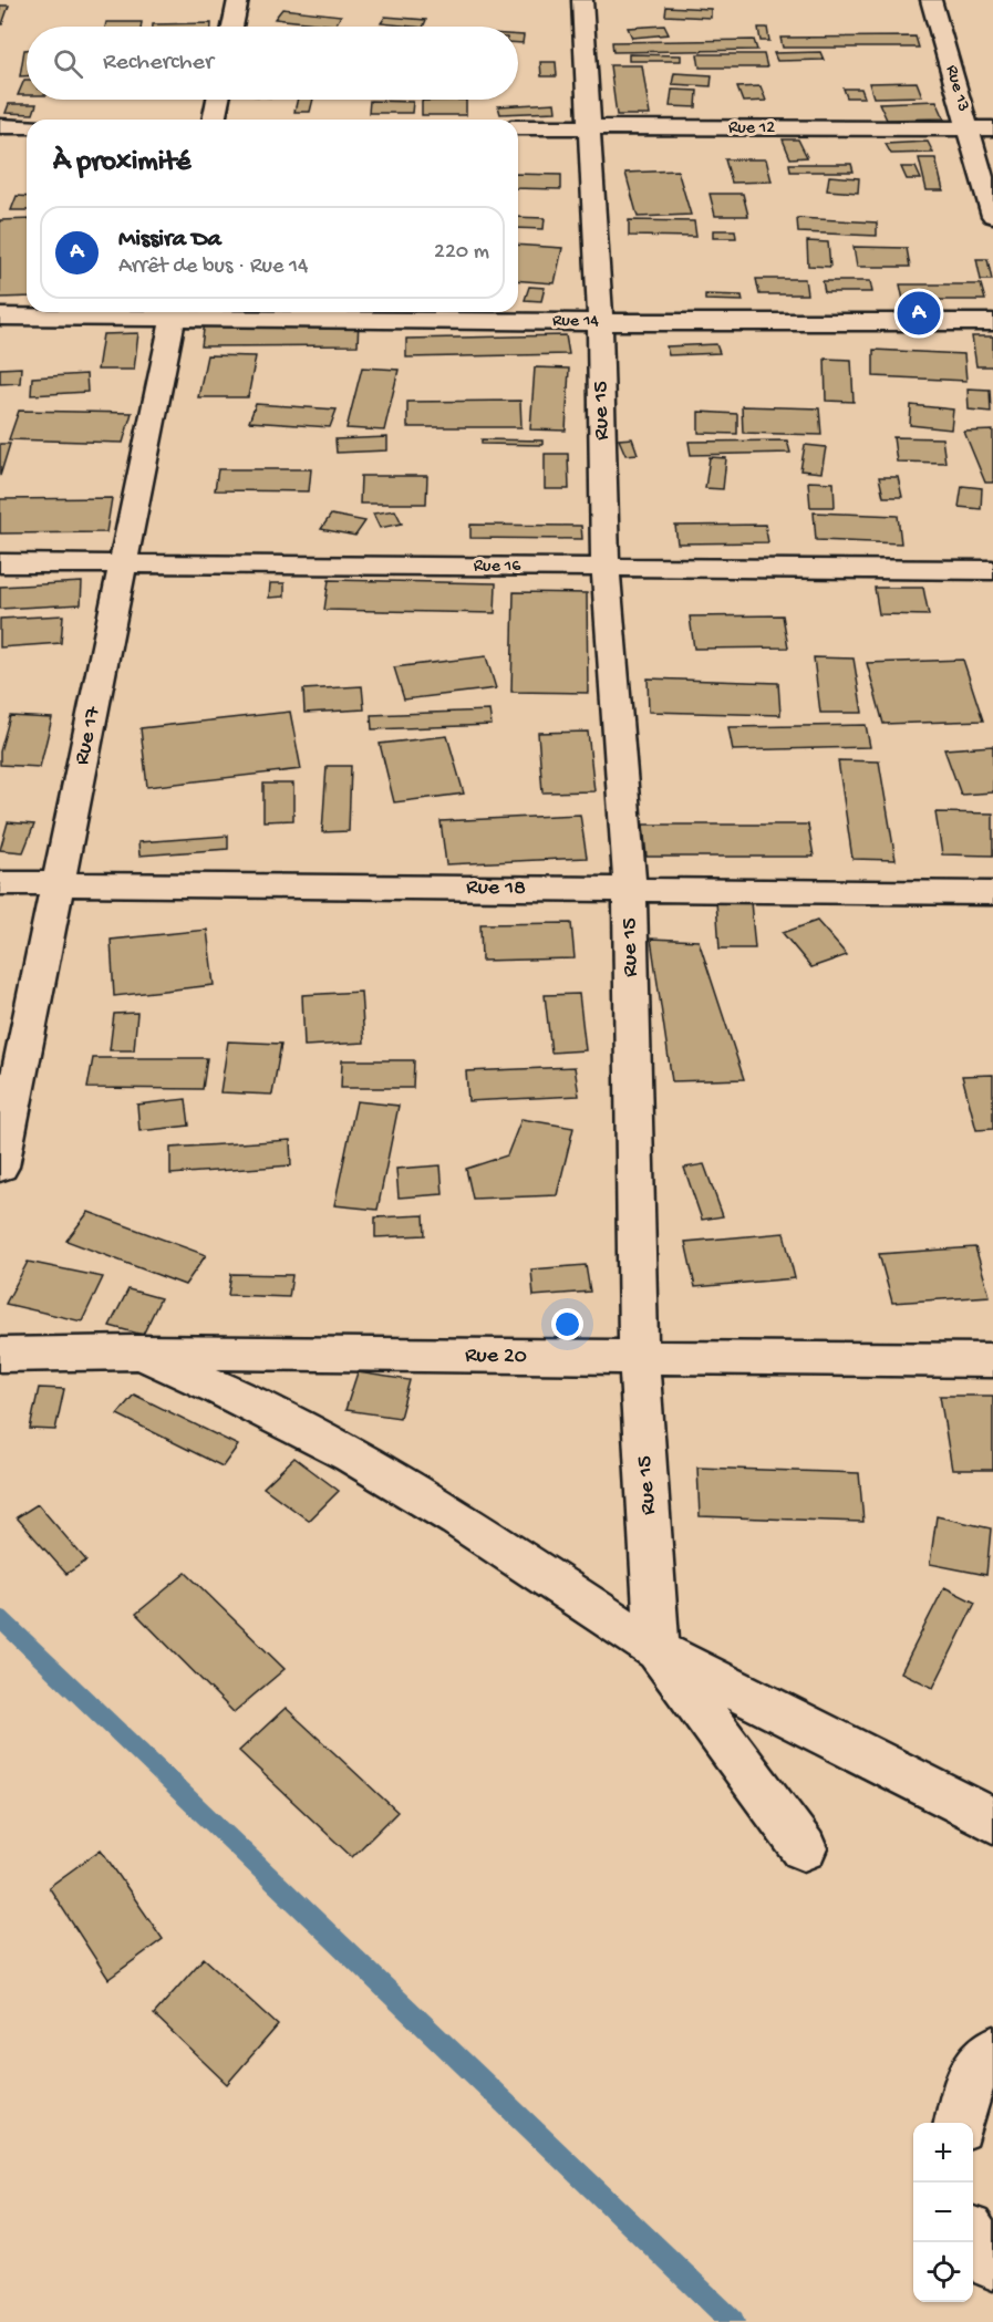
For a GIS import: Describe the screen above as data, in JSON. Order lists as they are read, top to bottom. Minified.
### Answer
{"streets":{"street":["Rue 13","Rue 12","Rue 14","Rue 15","Rue 16","Rue 17","Rue 18","Rue 20"]},"crossings":[["Rue 13","Rue 12"],["Rue 12","Rue 15"],["Rue 14","Rue 15"],["Rue 15","Rue 16"],["Rue 15","Rue 18"],["Rue 15","Rue 20"],["Rue 16","Rue 17"],["Rue 17","Rue 18"]],"page":{"search":"Rechercher","heading":"À proximité","list":[{"mark":"A","name":"Missira Da","note":"Arrêt de bus · Rue 14","value":"220 m"}],"pins":"A","map_buttons":["+","−"]}}
